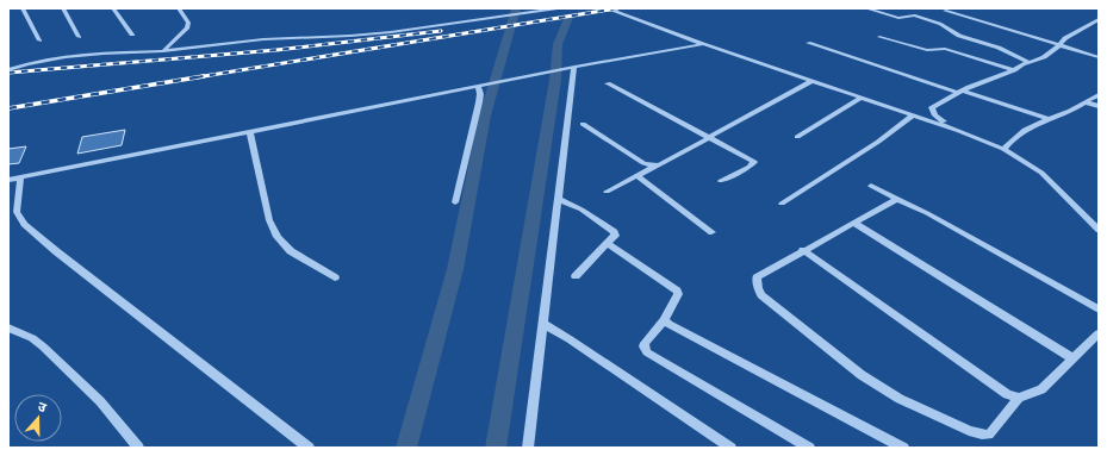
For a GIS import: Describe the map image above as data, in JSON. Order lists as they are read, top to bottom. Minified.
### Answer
{"north":"top"}
